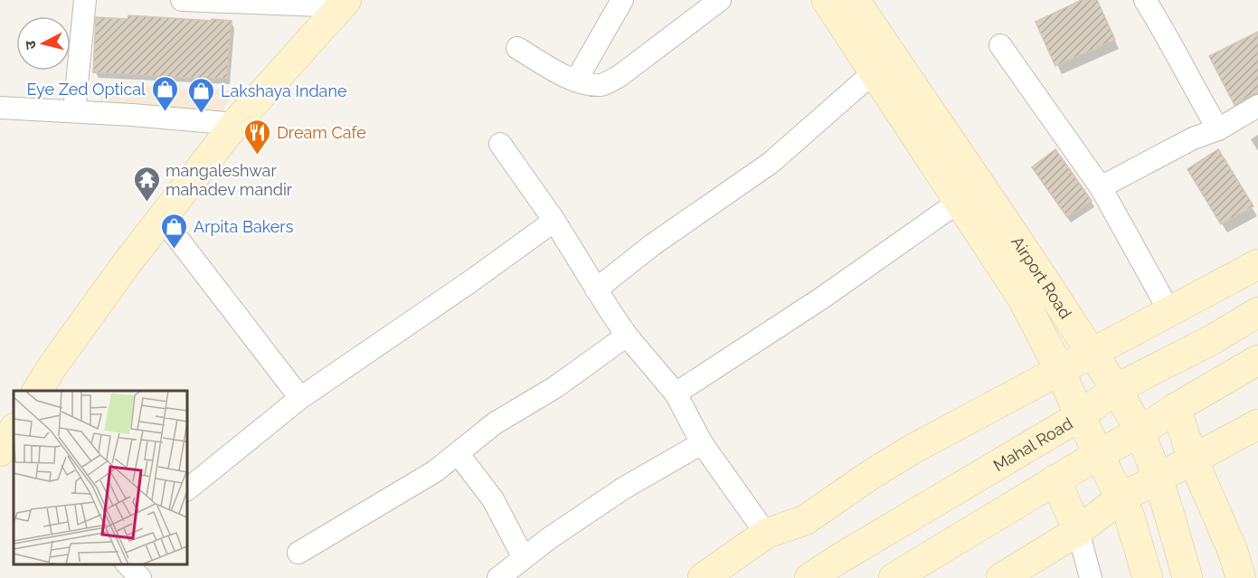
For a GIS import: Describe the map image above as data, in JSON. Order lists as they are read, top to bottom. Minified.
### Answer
{"streets":{"street":["Airport Road","Mahal Road"]},"crossings":[["Airport Road","Mahal Road"]],"places":{"shop":["Eye Zed Optical","Lakshaya Indane","Arpita Bakers"],"restaurant":["Dream Cafe"],"temple":["mangaleshwar mahadev mandir"]},"north":"left"}
